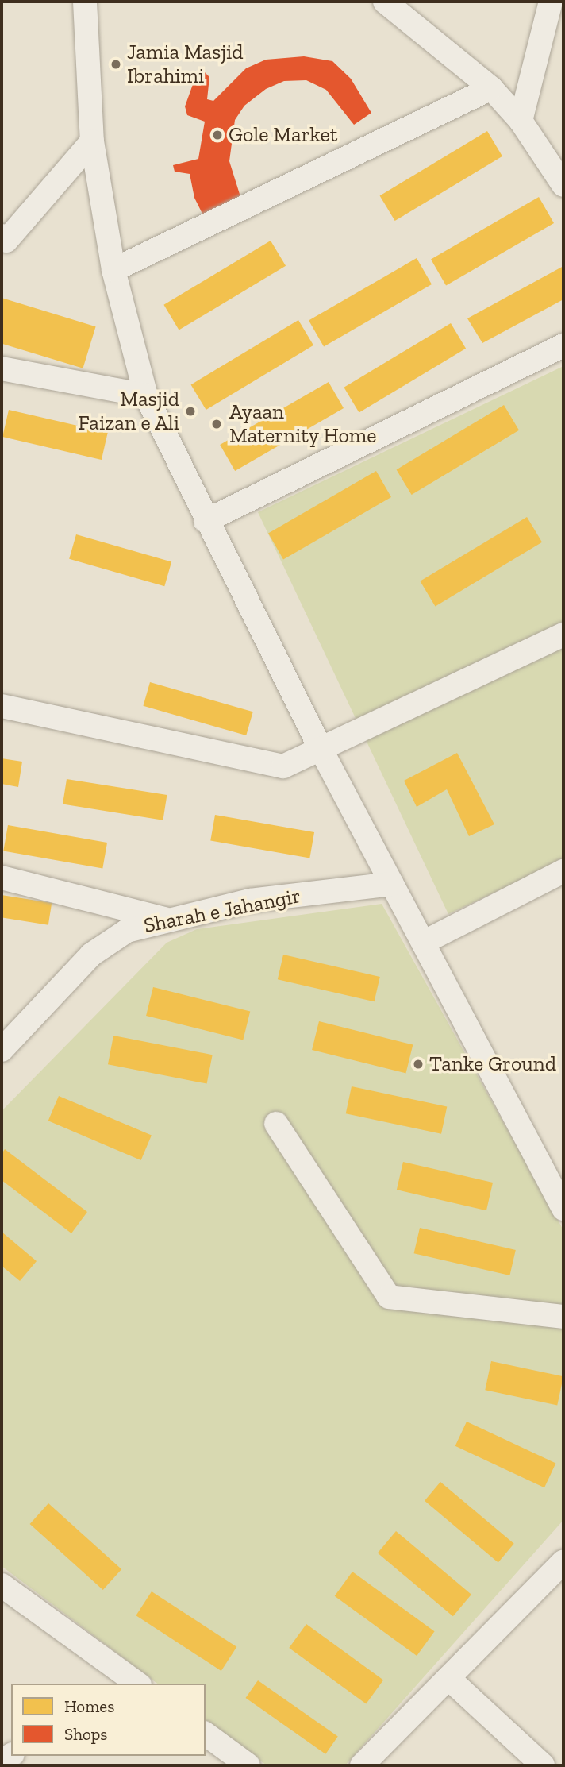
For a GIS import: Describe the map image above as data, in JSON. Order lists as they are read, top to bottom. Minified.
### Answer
{"streets":{"street":["Sharah e Jahangir"]},"places":["Jamia Masjid Ibrahimi","Gole Market","Masjid Faizan e Ali","Ayaan Maternity Home","Tanke Ground"],"legend":["Homes","Shops"]}
